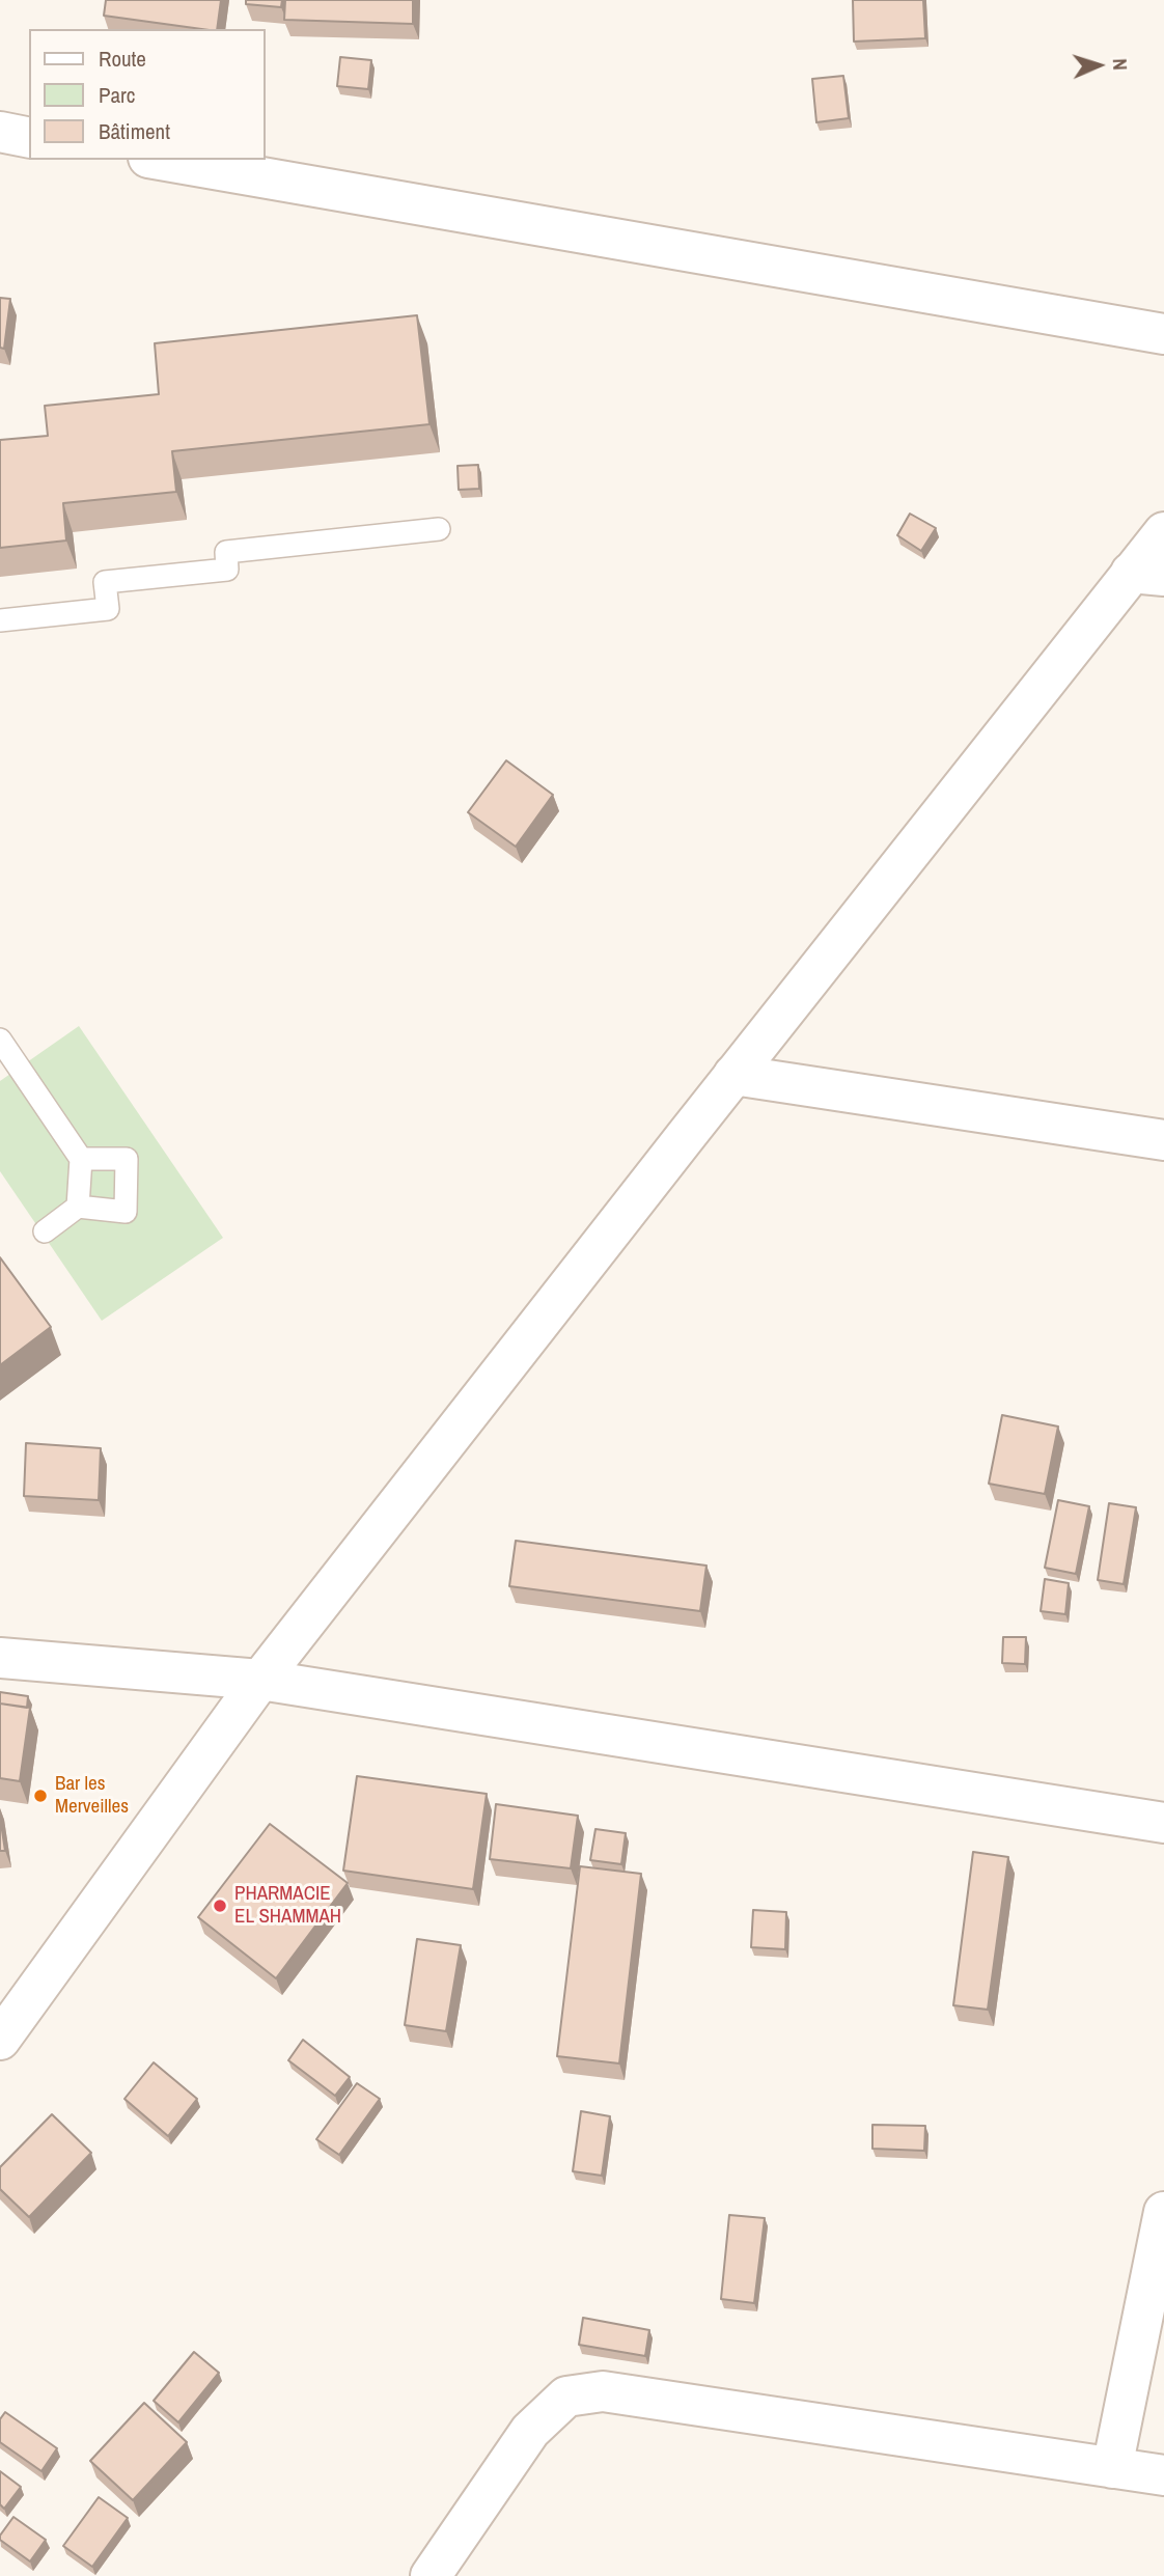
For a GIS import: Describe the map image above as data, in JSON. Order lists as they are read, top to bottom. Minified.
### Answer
{"places":["Bar les Merveilles","PHARMACIE EL SHAMMAH"],"legend":["Route","Parc","Bâtiment"],"north":"right"}
